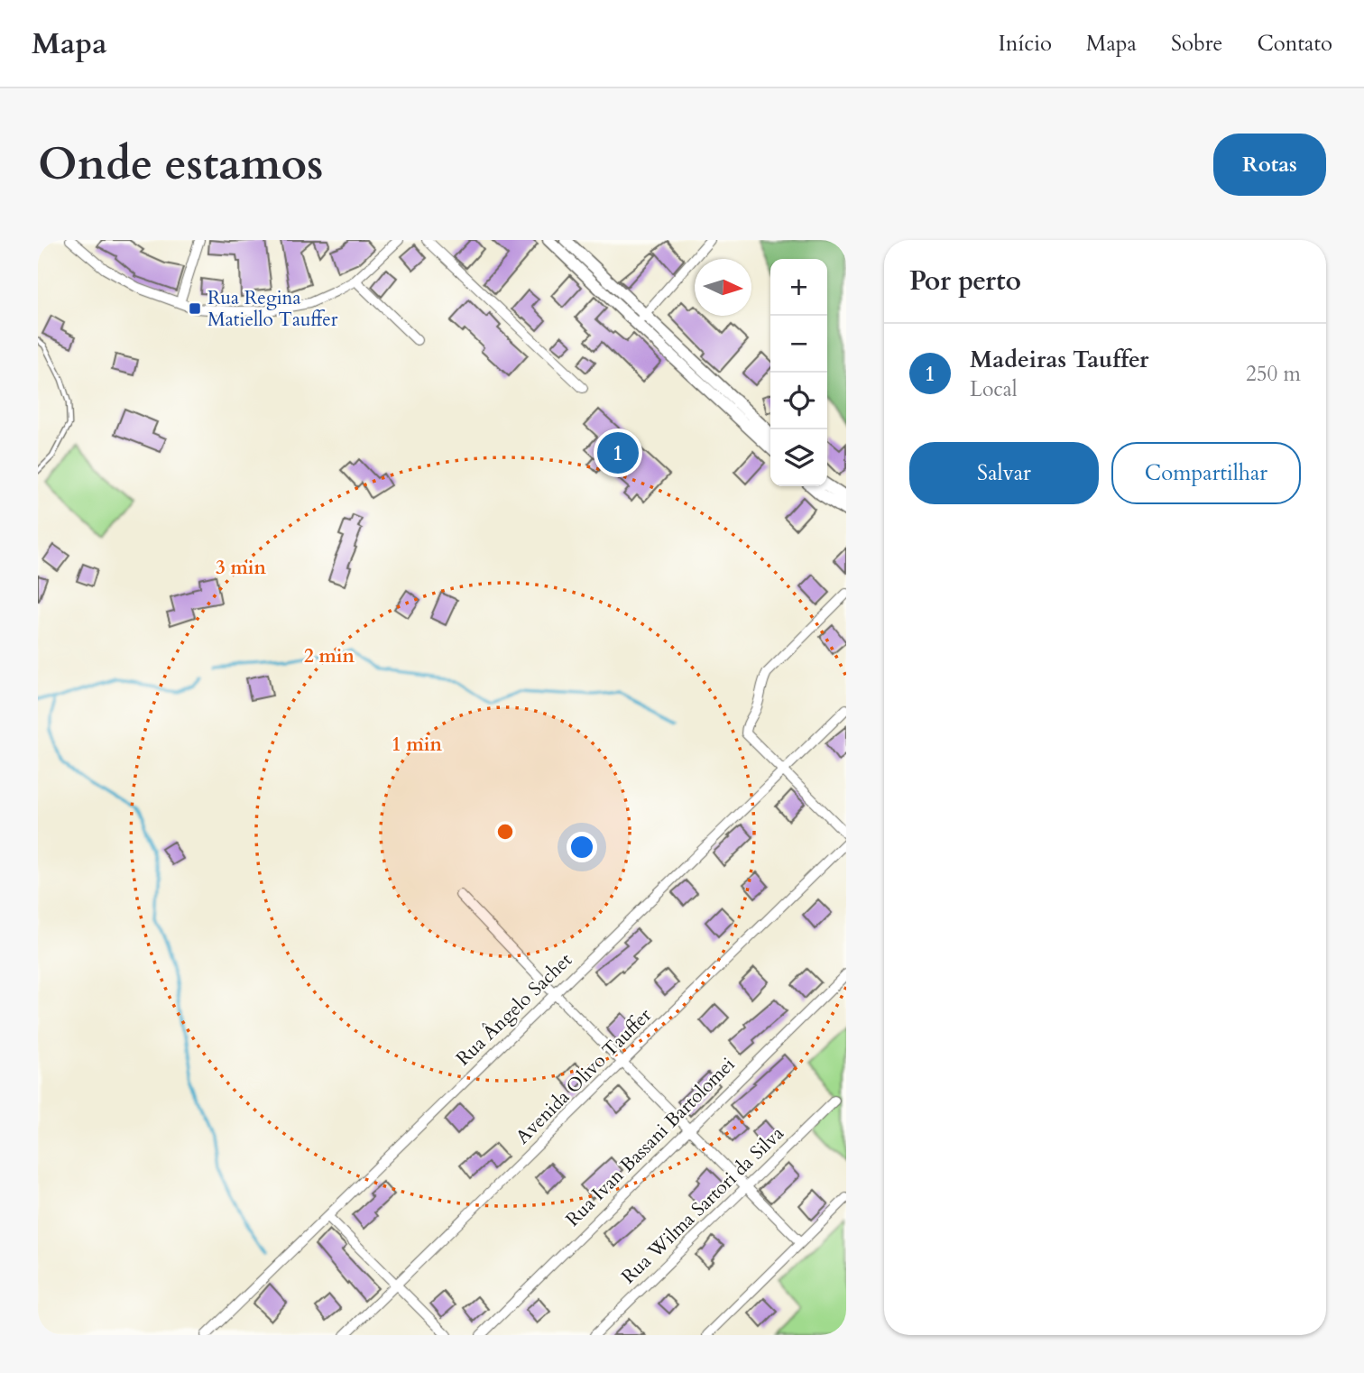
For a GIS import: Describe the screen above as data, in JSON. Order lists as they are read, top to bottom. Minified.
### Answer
{"streets":{"street":["Rua Ângelo Sachet","Avenida Olivo Tauffer","Rua Ivan Bassani Bartolomei","Rua Wilma Sartori da Silva"]},"places":{"transit":["Rua Regina Matiello Tauffer"]},"north":"right","page":{"header":"Mapa","nav":["Início","Mapa","Sobre","Contato"],"buttons":["Rotas",["Salvar","Compartilhar"]],"title":"Onde estamos","heading":"Por perto","map_buttons":["+","−"],"list":[{"mark":"1","name":"Madeiras Tauffer","note":"Local","value":"250 m"}],"pins":"1"},"rings":["3 min","2 min","1 min"]}
